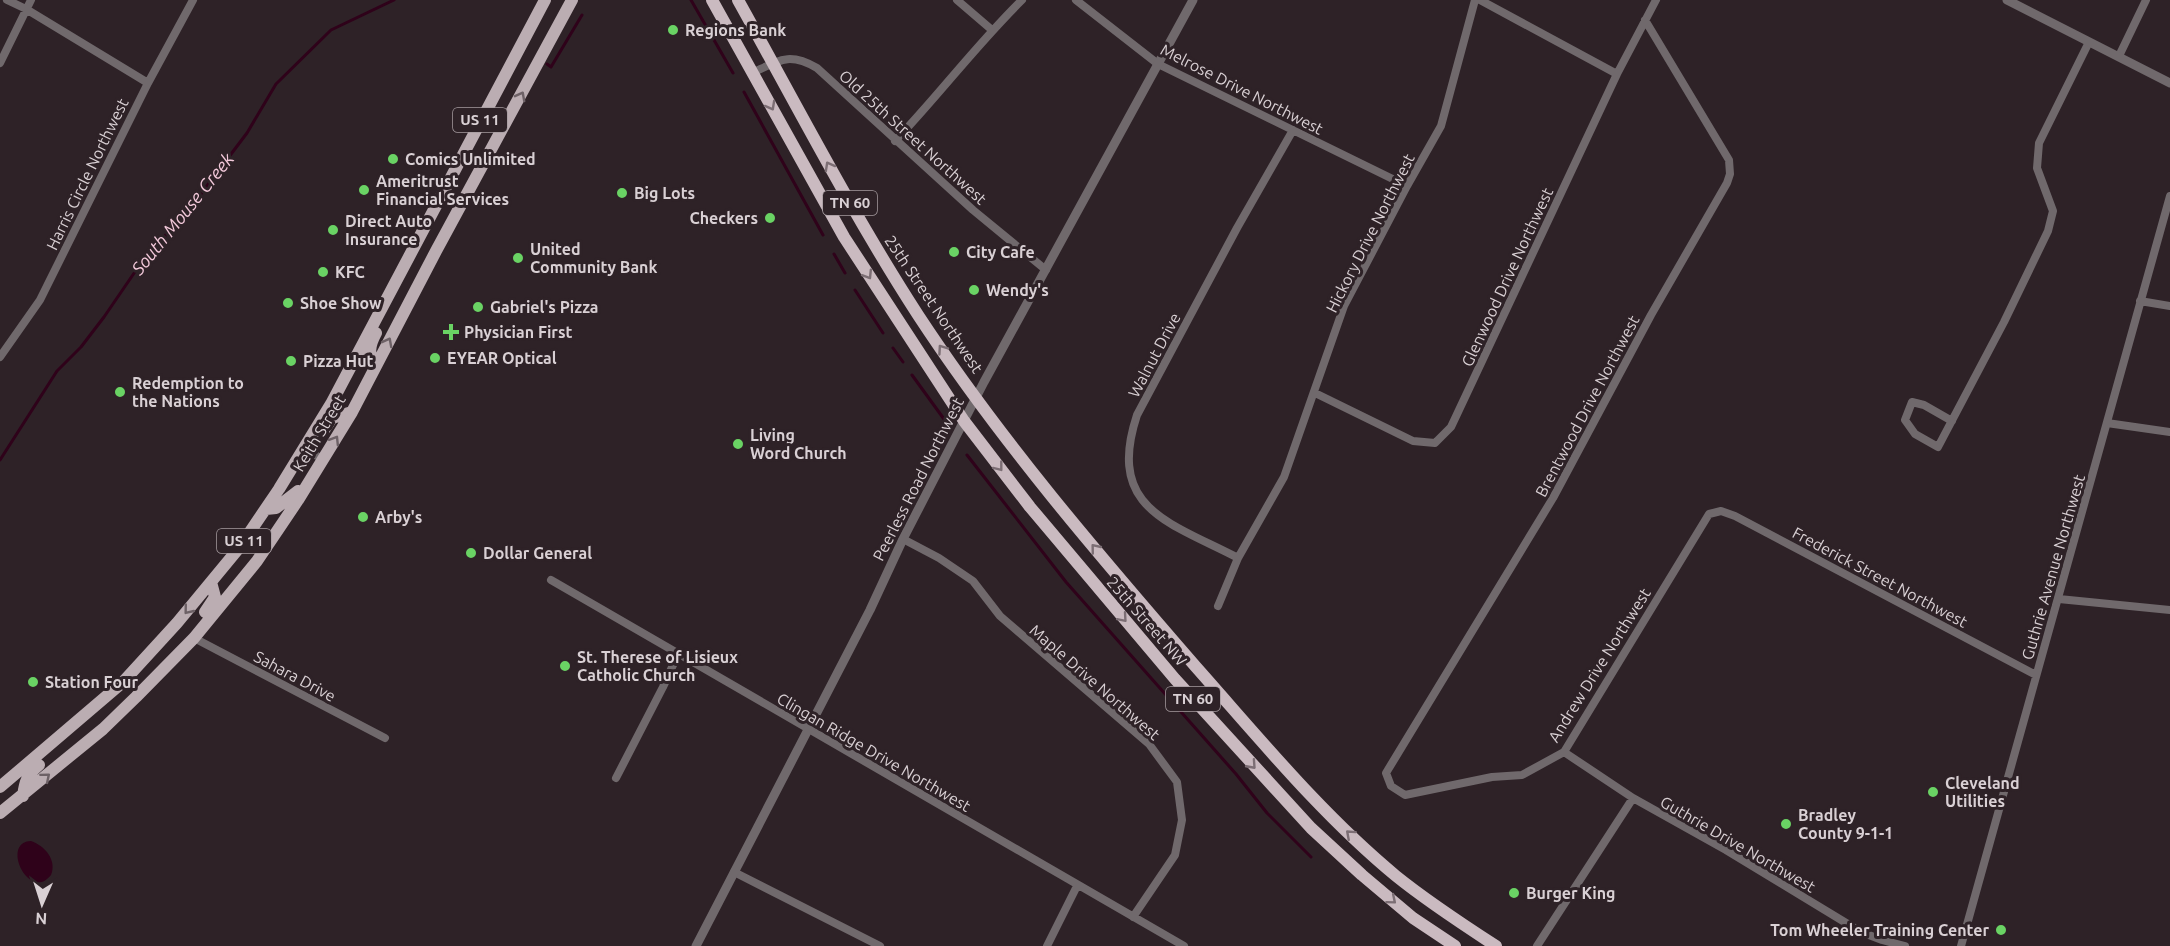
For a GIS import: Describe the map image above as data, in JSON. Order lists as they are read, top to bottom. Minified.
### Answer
{"streets":{"highway":["TN 60","25th Street Northwest","25th Street NW"],"main road":["US 11","Keith Street"],"street":["Melrose Drive Northwest","Old 25th Street Northwest","Harris Circle Northwest","Hickory Drive Northwest","Glenwood Drive Northwest","Walnut Drive","Brentwood Drive Northwest","Peerless Road Northwest","Guthrie Avenue Northwest","Frederick Street Northwest","Andrew Drive Northwest","Sahara Drive","Maple Drive Northwest","Clingan Ridge Drive Northwest","Guthrie Drive Northwest"]},"crossings":[["Melrose Drive Northwest","Hickory Drive Northwest"],["Melrose Drive Northwest","Walnut Drive"],["Melrose Drive Northwest","Peerless Road Northwest"],["Old 25th Street Northwest","TN 60"],["Old 25th Street Northwest","25th Street Northwest"],["Old 25th Street Northwest","Peerless Road Northwest"],["TN 60","Peerless Road Northwest"],["TN 60","25th Street NW"],["Hickory Drive Northwest","Glenwood Drive Northwest"],["Hickory Drive Northwest","Walnut Drive"],["Glenwood Drive Northwest","Brentwood Drive Northwest"],["25th Street Northwest","Peerless Road Northwest"],["25th Street Northwest","25th Street NW"],["Brentwood Drive Northwest","Andrew Drive Northwest"],["Keith Street","Sahara Drive"],["Peerless Road Northwest","25th Street NW"],["Peerless Road Northwest","Maple Drive Northwest"],["Peerless Road Northwest","Clingan Ridge Drive Northwest"],["Guthrie Avenue Northwest","Frederick Street Northwest"],["Frederick Street Northwest","Andrew Drive Northwest"],["Andrew Drive Northwest","Guthrie Drive Northwest"],["Maple Drive Northwest","Clingan Ridge Drive Northwest"]],"water":["South Mouse Creek"],"places":{"other":["Regions Bank","Comics Unlimited","Ameritrust Financial Services","Big Lots","Checkers","Direct Auto Insurance","City Cafe","United Community Bank","KFC","Wendy's","Shoe Show","Gabriel's Pizza","EYEAR Optical","Pizza Hut","Redemption to the Nations","Living Word Church","Arby's","Dollar General","St. Therese of Lisieux Catholic Church","Station Four","Cleveland Utilities","Bradley County 9-1-1","Burger King","Tom Wheeler Training Center"],"health":["Physician First"]},"north":"bottom"}
